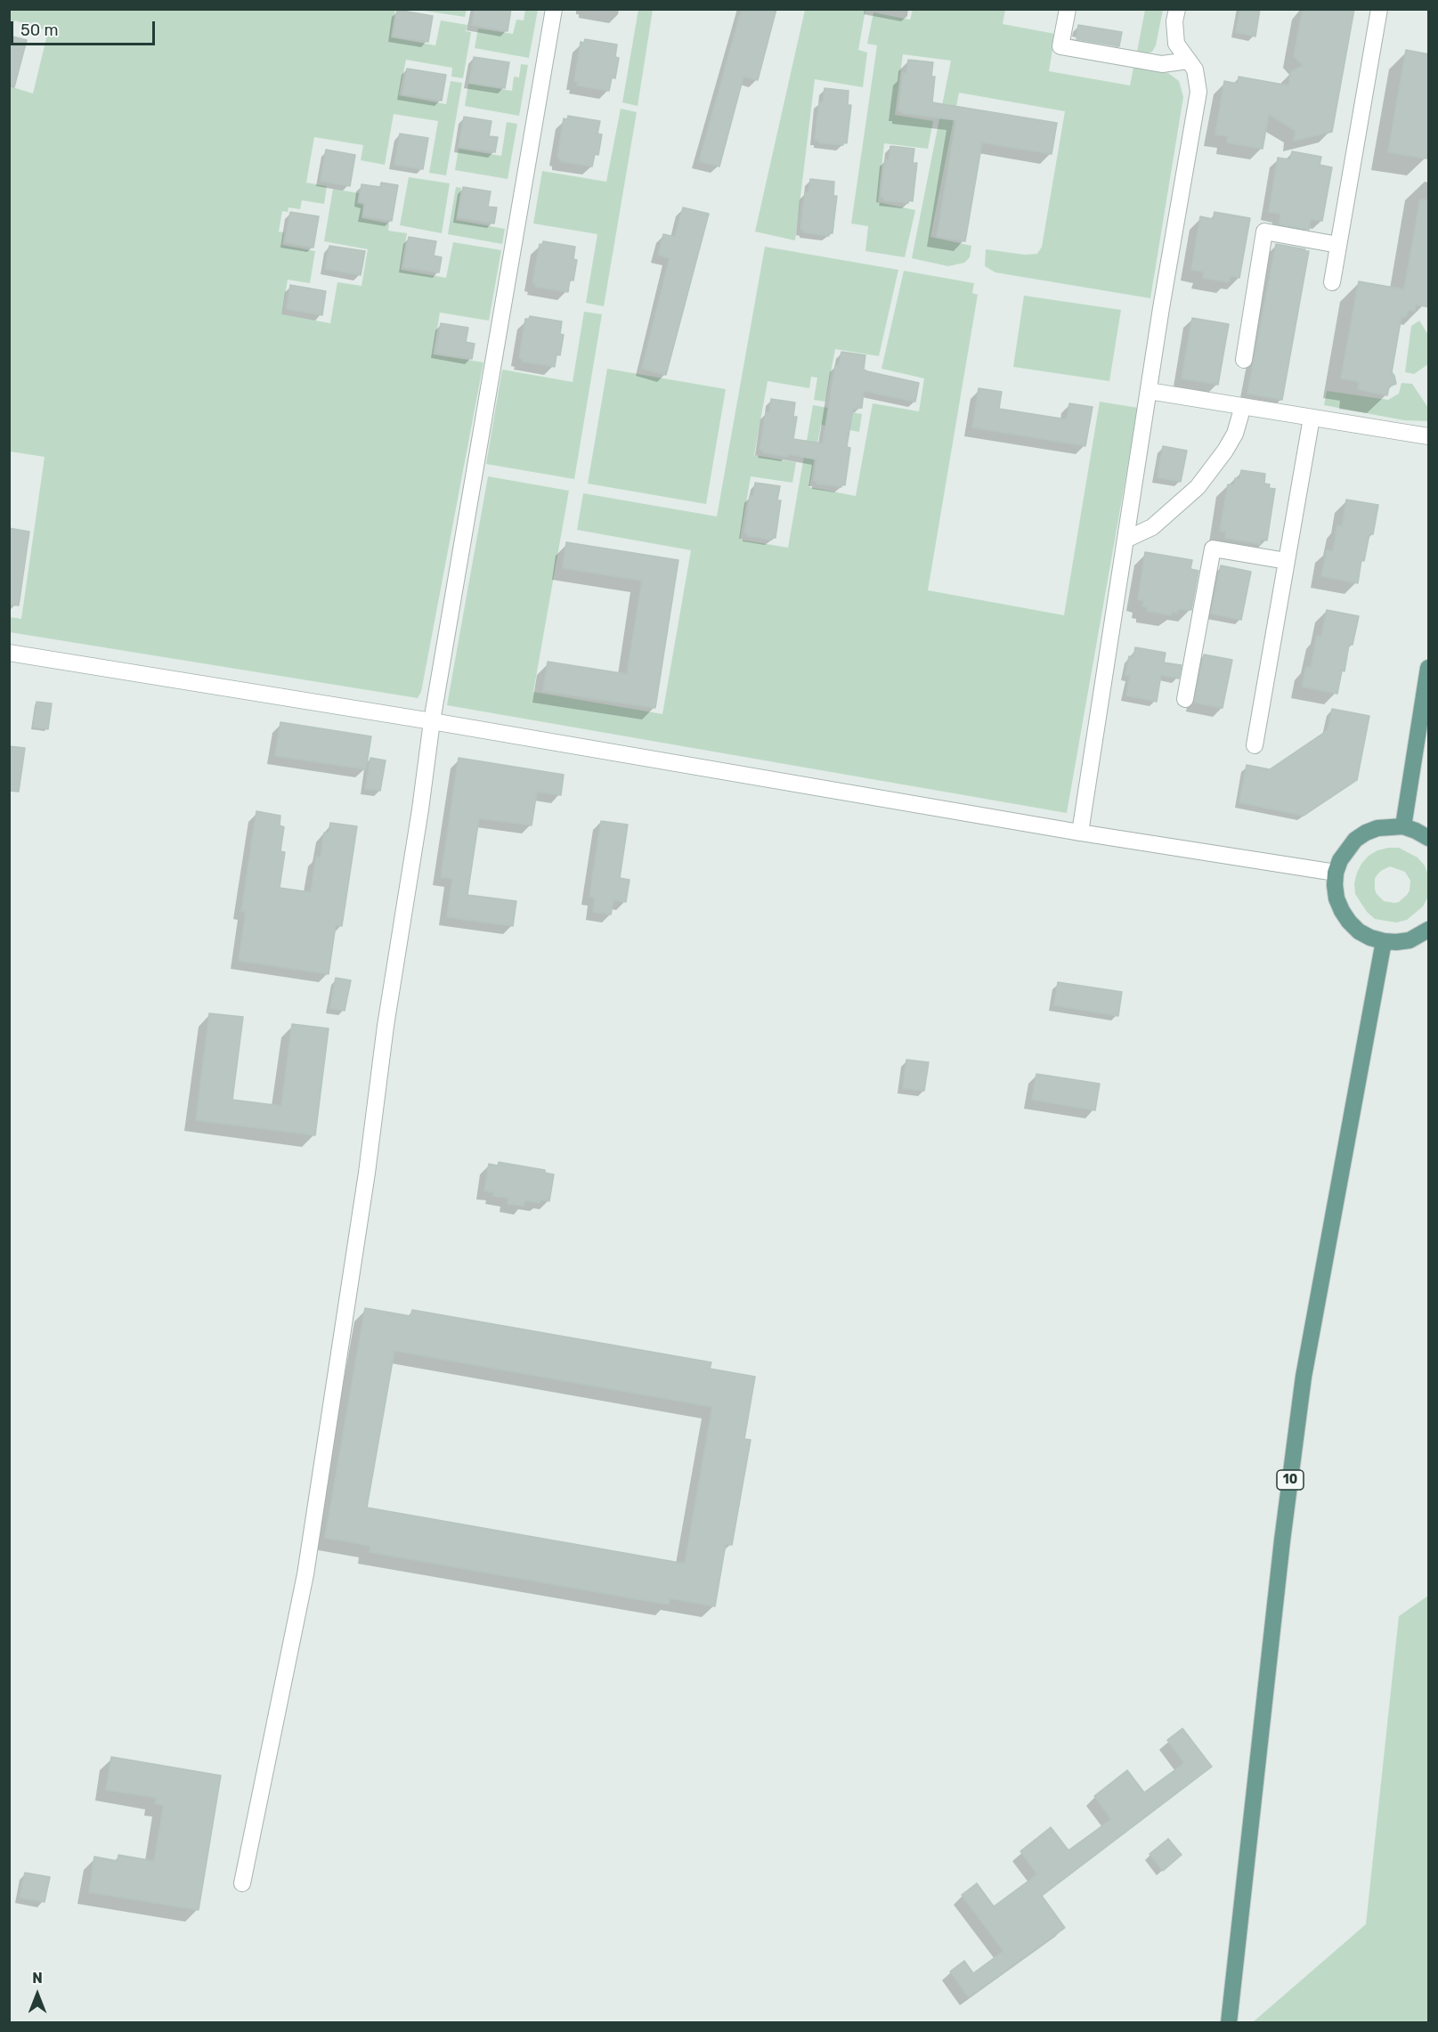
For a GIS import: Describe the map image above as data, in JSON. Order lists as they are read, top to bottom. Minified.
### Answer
{"streets":{"main road":["10"]},"scale_bar":"50 m","north":"top"}
